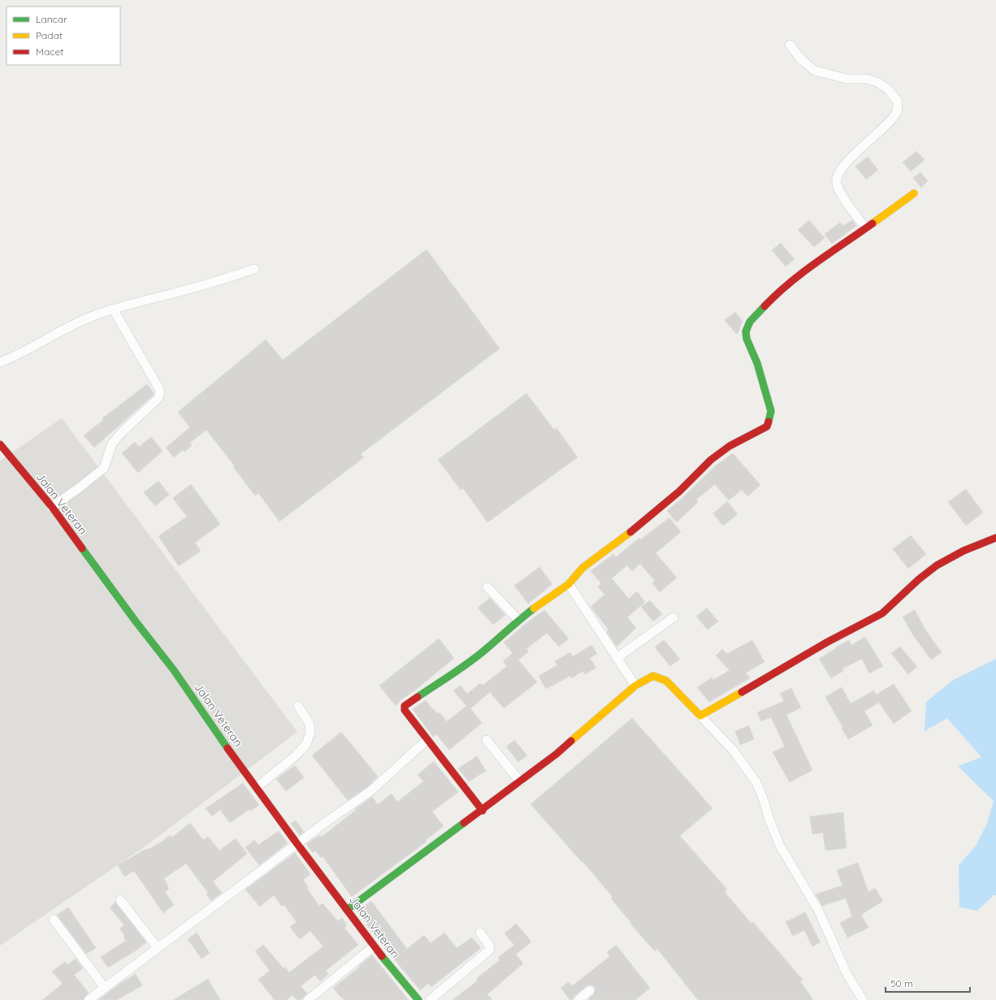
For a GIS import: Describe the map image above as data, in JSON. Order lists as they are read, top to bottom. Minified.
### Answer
{"streets":{"street":["Jalan Veteran"]},"legend":["Lancar","Padat","Macet"],"scale_bar":"50 m"}
